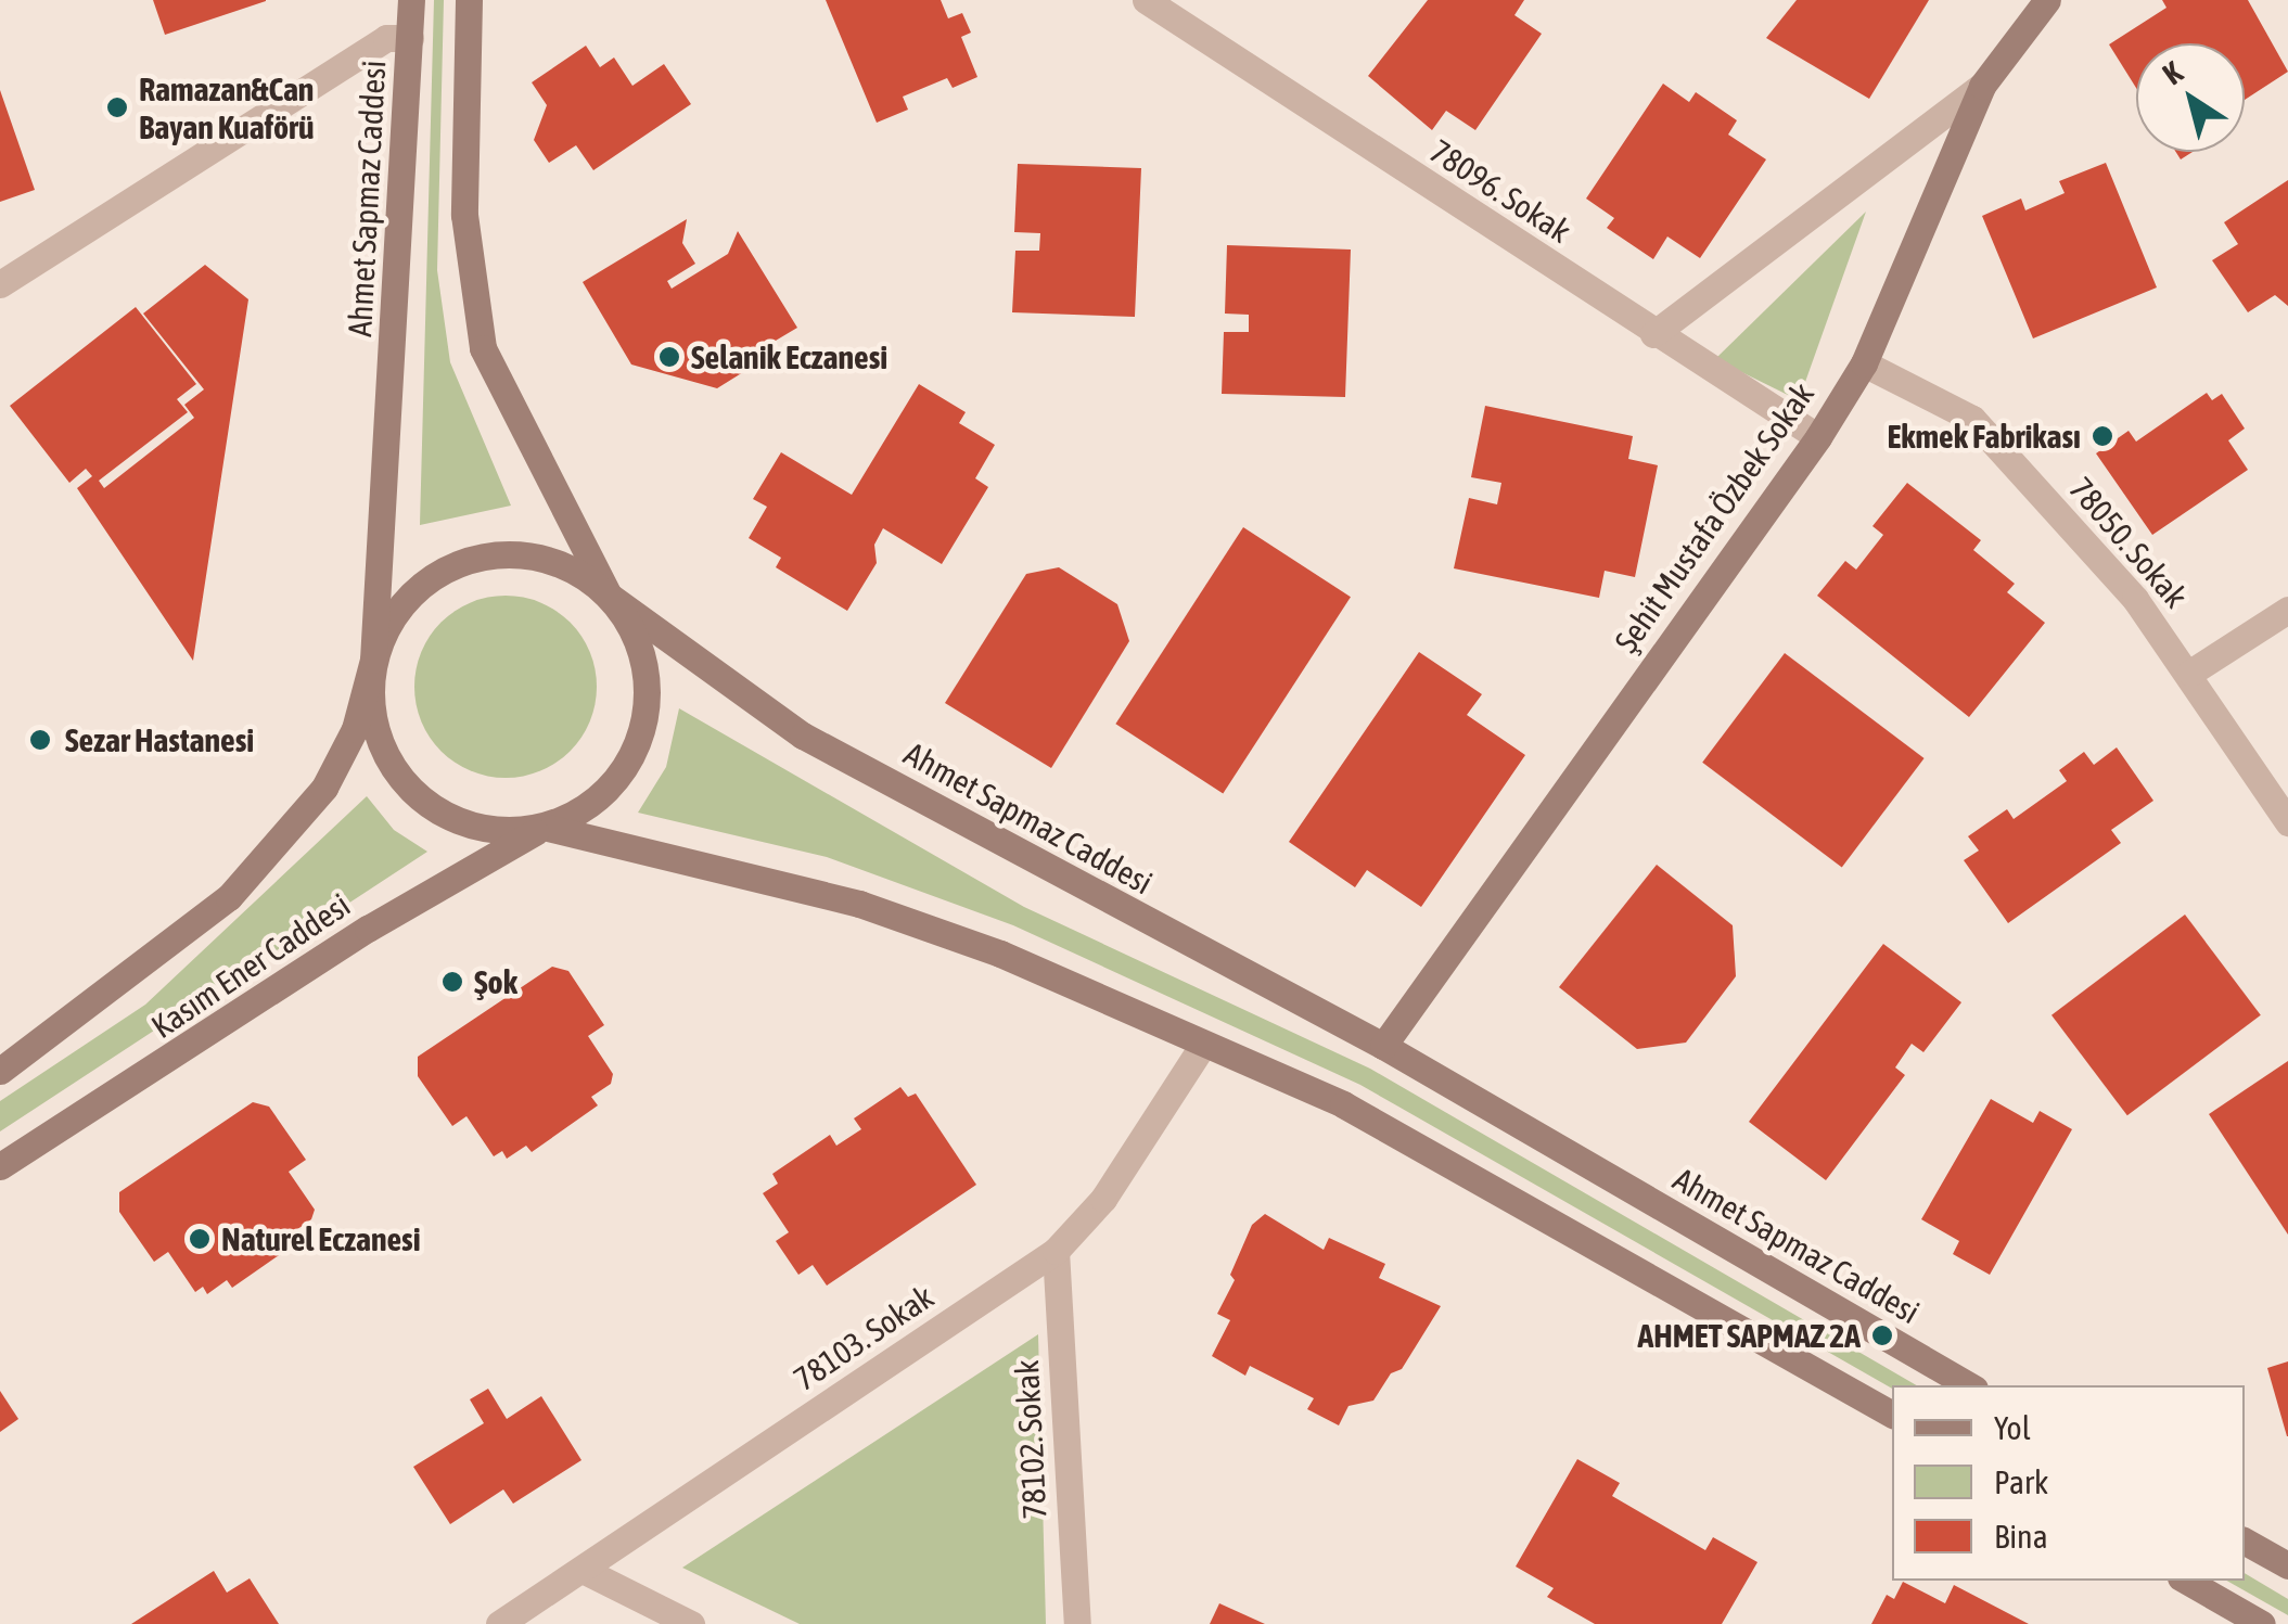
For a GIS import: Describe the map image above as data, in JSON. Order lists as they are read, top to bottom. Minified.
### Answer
{"streets":{"main road":["Ahmet Sapmaz Caddesi","Şehit Mustafa Özbek Sokak","Kasım Ener Caddesi"],"street":["78096. Sokak","78050. Sokak","78103. Sokak","78102. Sokak"]},"crossings":[["78096. Sokak","Şehit Mustafa Özbek Sokak"],["Ahmet Sapmaz Caddesi","Şehit Mustafa Özbek Sokak"],["Ahmet Sapmaz Caddesi","Kasım Ener Caddesi"],["Şehit Mustafa Özbek Sokak","78050. Sokak"],["78103. Sokak","78102. Sokak"]],"places":["Ramazan&Can Bayan Kuaförü","Selanik Eczanesi","Ekmek Fabrikası","Sezar Hastanesi","Şok","Naturel Eczanesi","AHMET SAPMAZ 2A"],"legend":["Yol","Park","Bina"],"north":"top left"}
